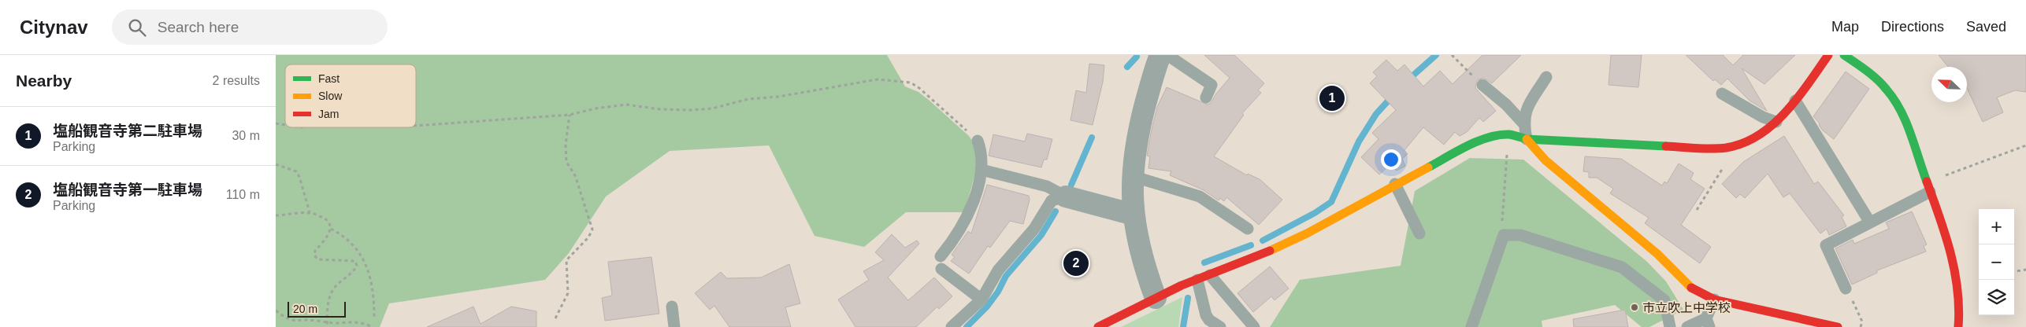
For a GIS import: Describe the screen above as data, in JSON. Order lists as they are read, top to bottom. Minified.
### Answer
{"places":["市立吹上中学校"],"legend":["Fast","Slow","Jam"],"scale_bar":"20 m","north":"top left","page":{"header":"Citynav","search":"Search here","nav":["Map","Directions","Saved"],"heading":["Nearby","2 results"],"pins":["1","2"],"list":[{"mark":"1","name":"塩船観音寺第二駐車場","note":"Parking","value":"30 m"},{"mark":"2","name":"塩船観音寺第一駐車場","note":"Parking","value":"110 m"}],"map_buttons":["+","−"],"scale":"20 m"}}
